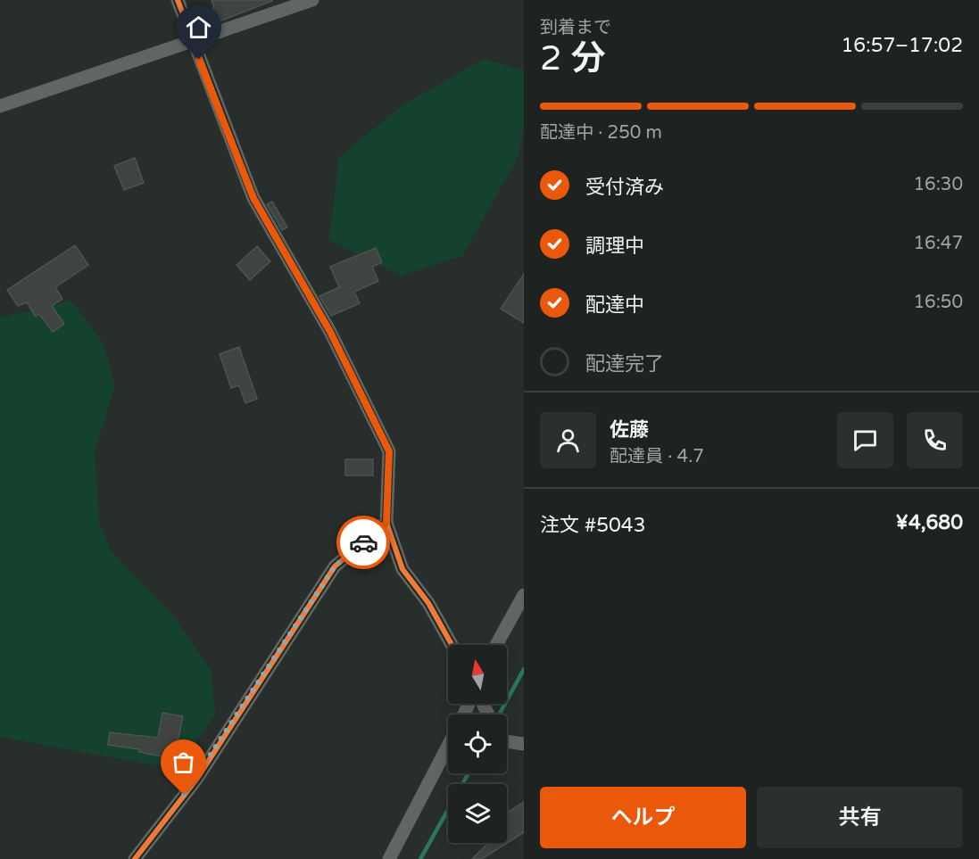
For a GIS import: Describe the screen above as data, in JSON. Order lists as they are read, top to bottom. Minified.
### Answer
{"north":"top","page":{"heading":["2 分","到着まで","16:57–17:02"],"panel":["佐藤","配達員 · 4.7","注文 #5043","¥4,680"],"bar":"配達中 · 250 m","list":[["受付済み","16:30"],["調理中","16:47"],["配達中","16:50"],"配達完了"],"buttons":["ヘルプ","共有"]}}
